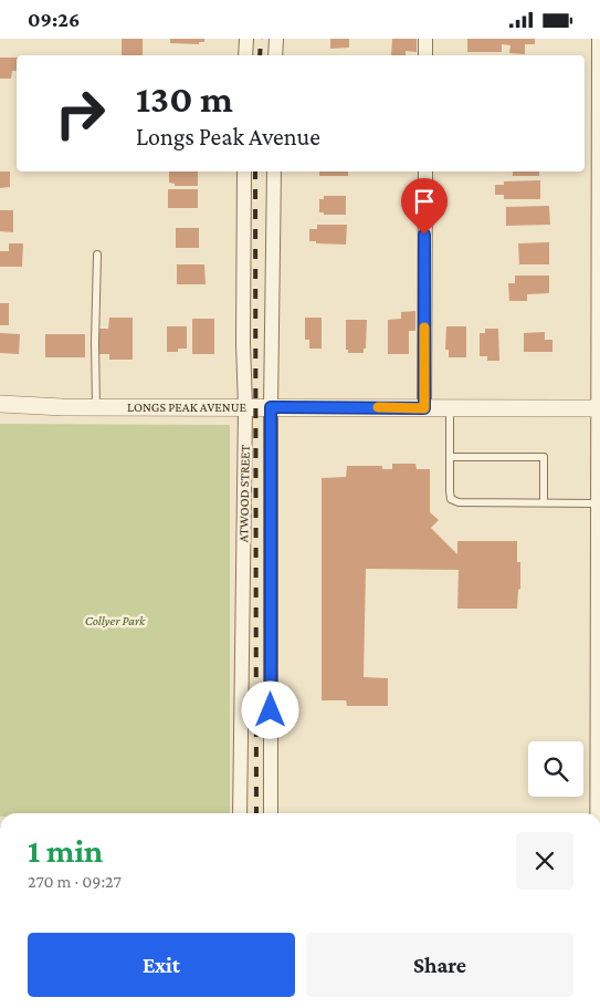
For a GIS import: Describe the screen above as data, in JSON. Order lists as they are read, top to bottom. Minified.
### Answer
{"streets":{"street":["LONGS PEAK AVENUE","ATWOOD STREET"]},"crossings":[["LONGS PEAK AVENUE","ATWOOD STREET"]],"parks":["Collyer Park"],"page":{"status":"09:26","turn":["130 m","Longs Peak Avenue"],"heading":["1 min","270 m · 09:27"],"buttons":["Exit","Share"]}}
